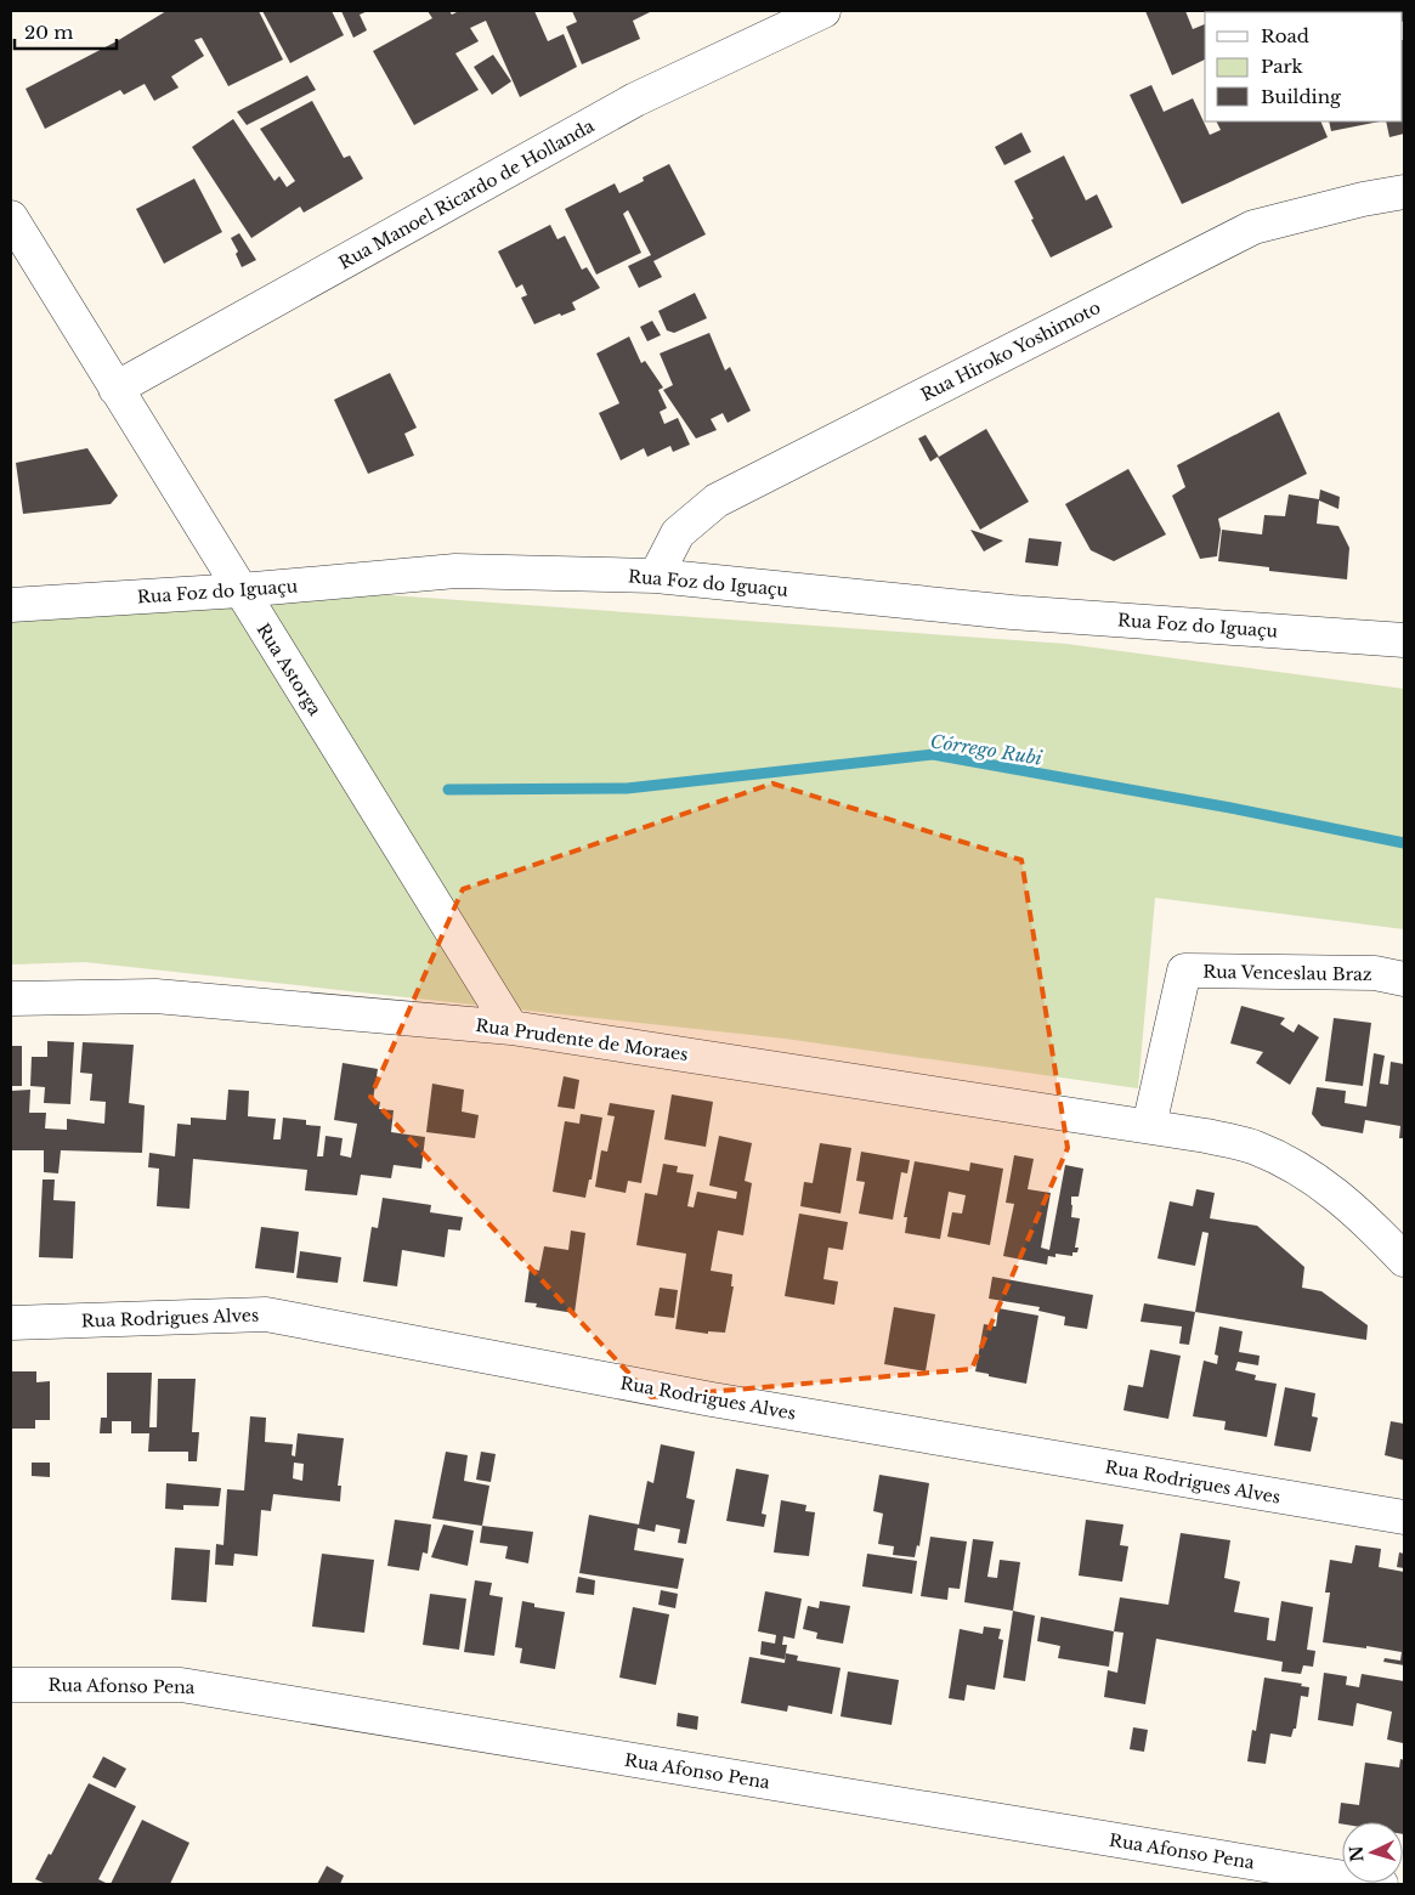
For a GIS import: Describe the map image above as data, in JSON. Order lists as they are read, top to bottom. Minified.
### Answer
{"streets":{"street":["Rua Manoel Ricardo de Hollanda","Rua Hiroko Yoshimoto","Rua Foz do Iguaçu","Rua Astorga","Rua Venceslau Braz","Rua Prudente de Moraes","Rua Rodrigues Alves","Rua Afonso Pena"]},"crossings":[["Rua Manoel Ricardo de Hollanda","Rua Astorga"],["Rua Hiroko Yoshimoto","Rua Foz do Iguaçu"],["Rua Foz do Iguaçu","Rua Astorga"],["Rua Astorga","Rua Prudente de Moraes"],["Rua Venceslau Braz","Rua Prudente de Moraes"]],"water":["Córrego Rubi"],"legend":["Road","Park","Building"],"scale_bar":"20 m","north":"left"}
